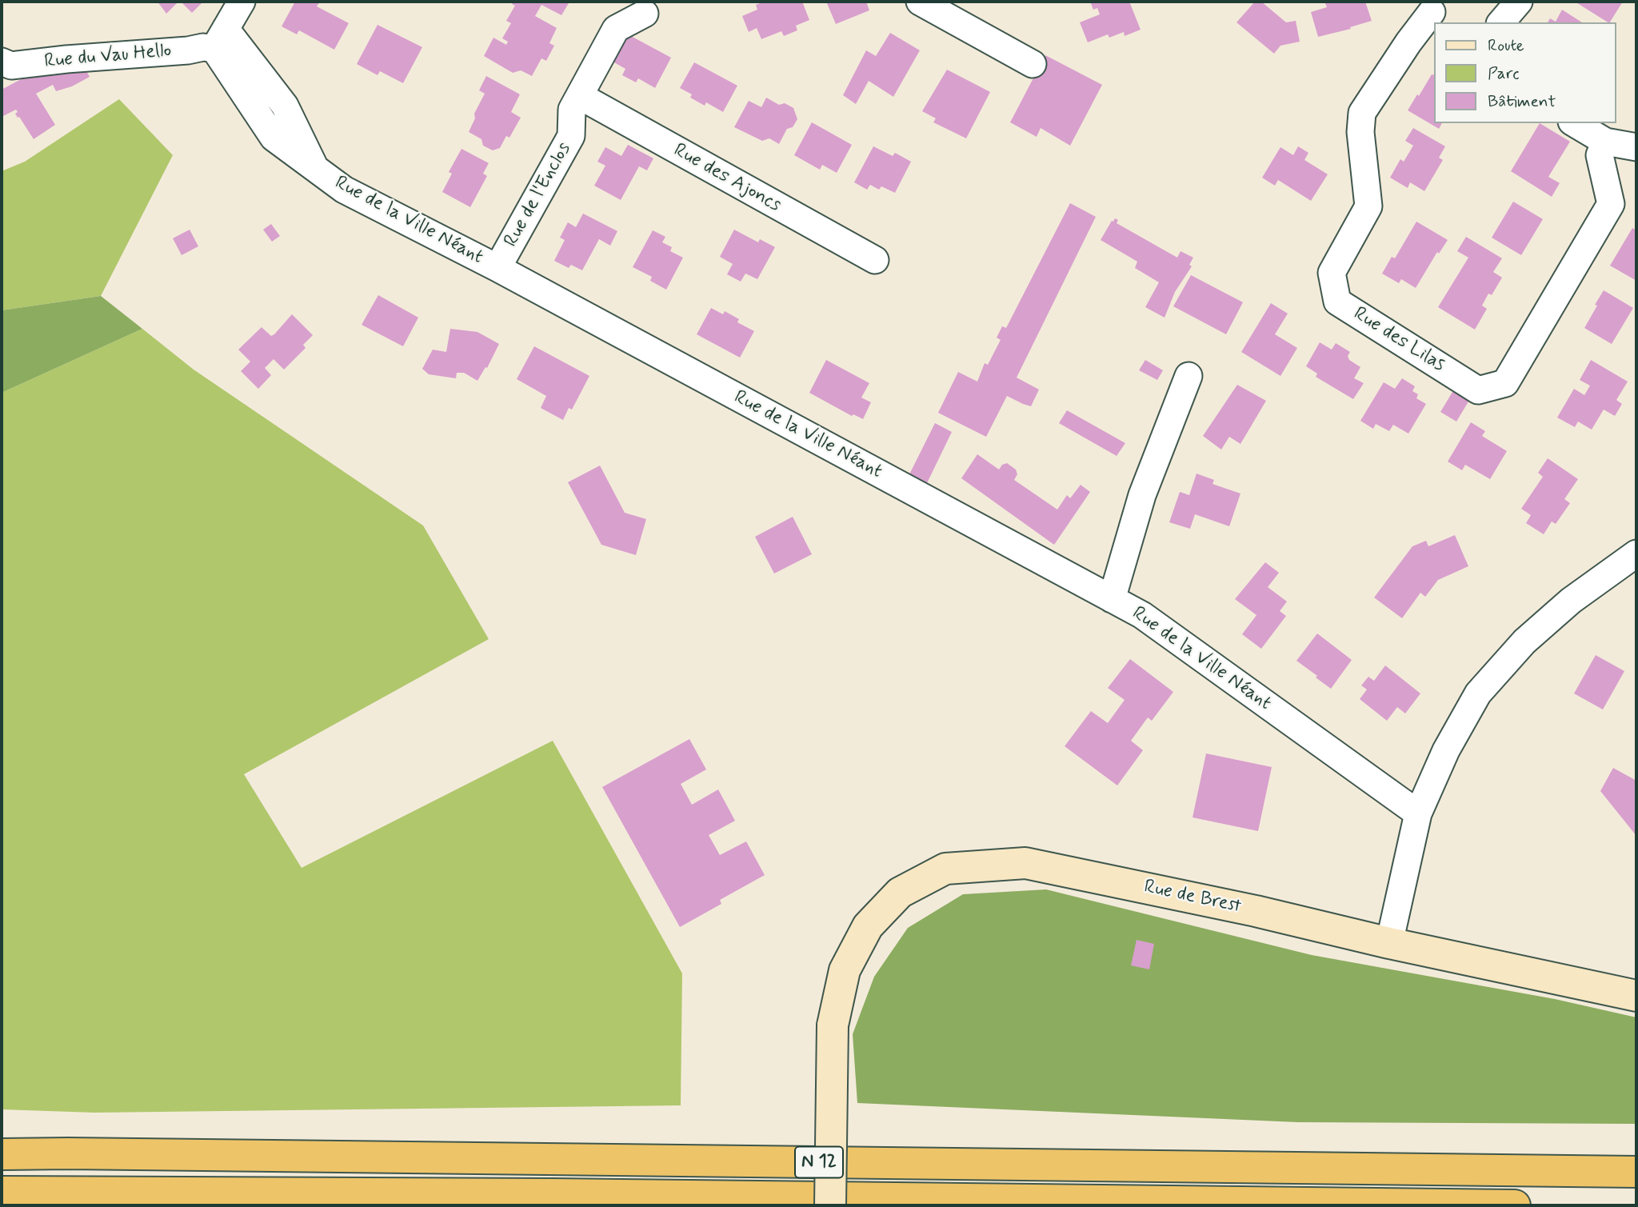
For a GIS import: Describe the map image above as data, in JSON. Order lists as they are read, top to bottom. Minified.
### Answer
{"streets":{"highway":["N 12"],"main road":["Rue de Brest"],"street":["Rue du Vau Hello","Rue des Ajoncs","Rue de l'Enclos","Rue de la Ville Néant","Rue des Lilas"]},"crossings":[["Rue du Vau Hello","Rue de la Ville Néant"],["Rue des Ajoncs","Rue de l'Enclos"],["Rue de l'Enclos","Rue de la Ville Néant"]],"legend":["Route","Parc","Bâtiment"]}
